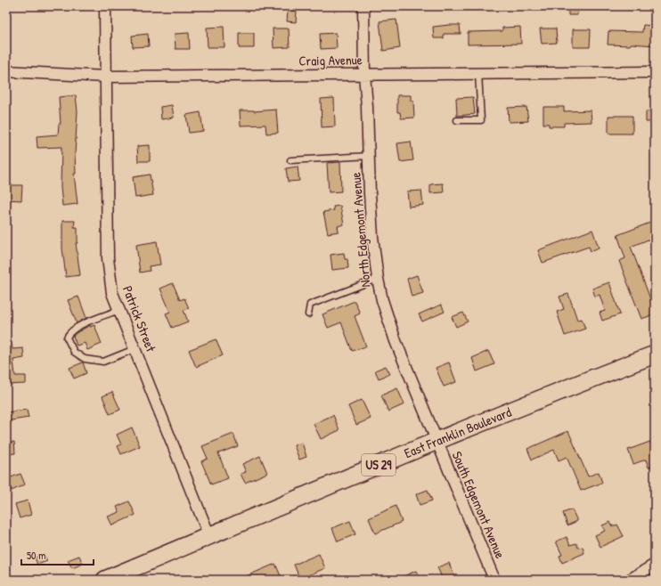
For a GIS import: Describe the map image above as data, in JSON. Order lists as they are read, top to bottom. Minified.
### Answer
{"streets":{"main road":["East Franklin Boulevard","US 29"],"street":["Craig Avenue","North Edgemont Avenue","Patrick Street","South Edgemont Avenue"]},"crossings":[["Craig Avenue","North Edgemont Avenue"],["Craig Avenue","Patrick Street"],["North Edgemont Avenue","East Franklin Boulevard"],["North Edgemont Avenue","South Edgemont Avenue"],["Patrick Street","East Franklin Boulevard"],["East Franklin Boulevard","South Edgemont Avenue"]],"scale_bar":"50 m"}
